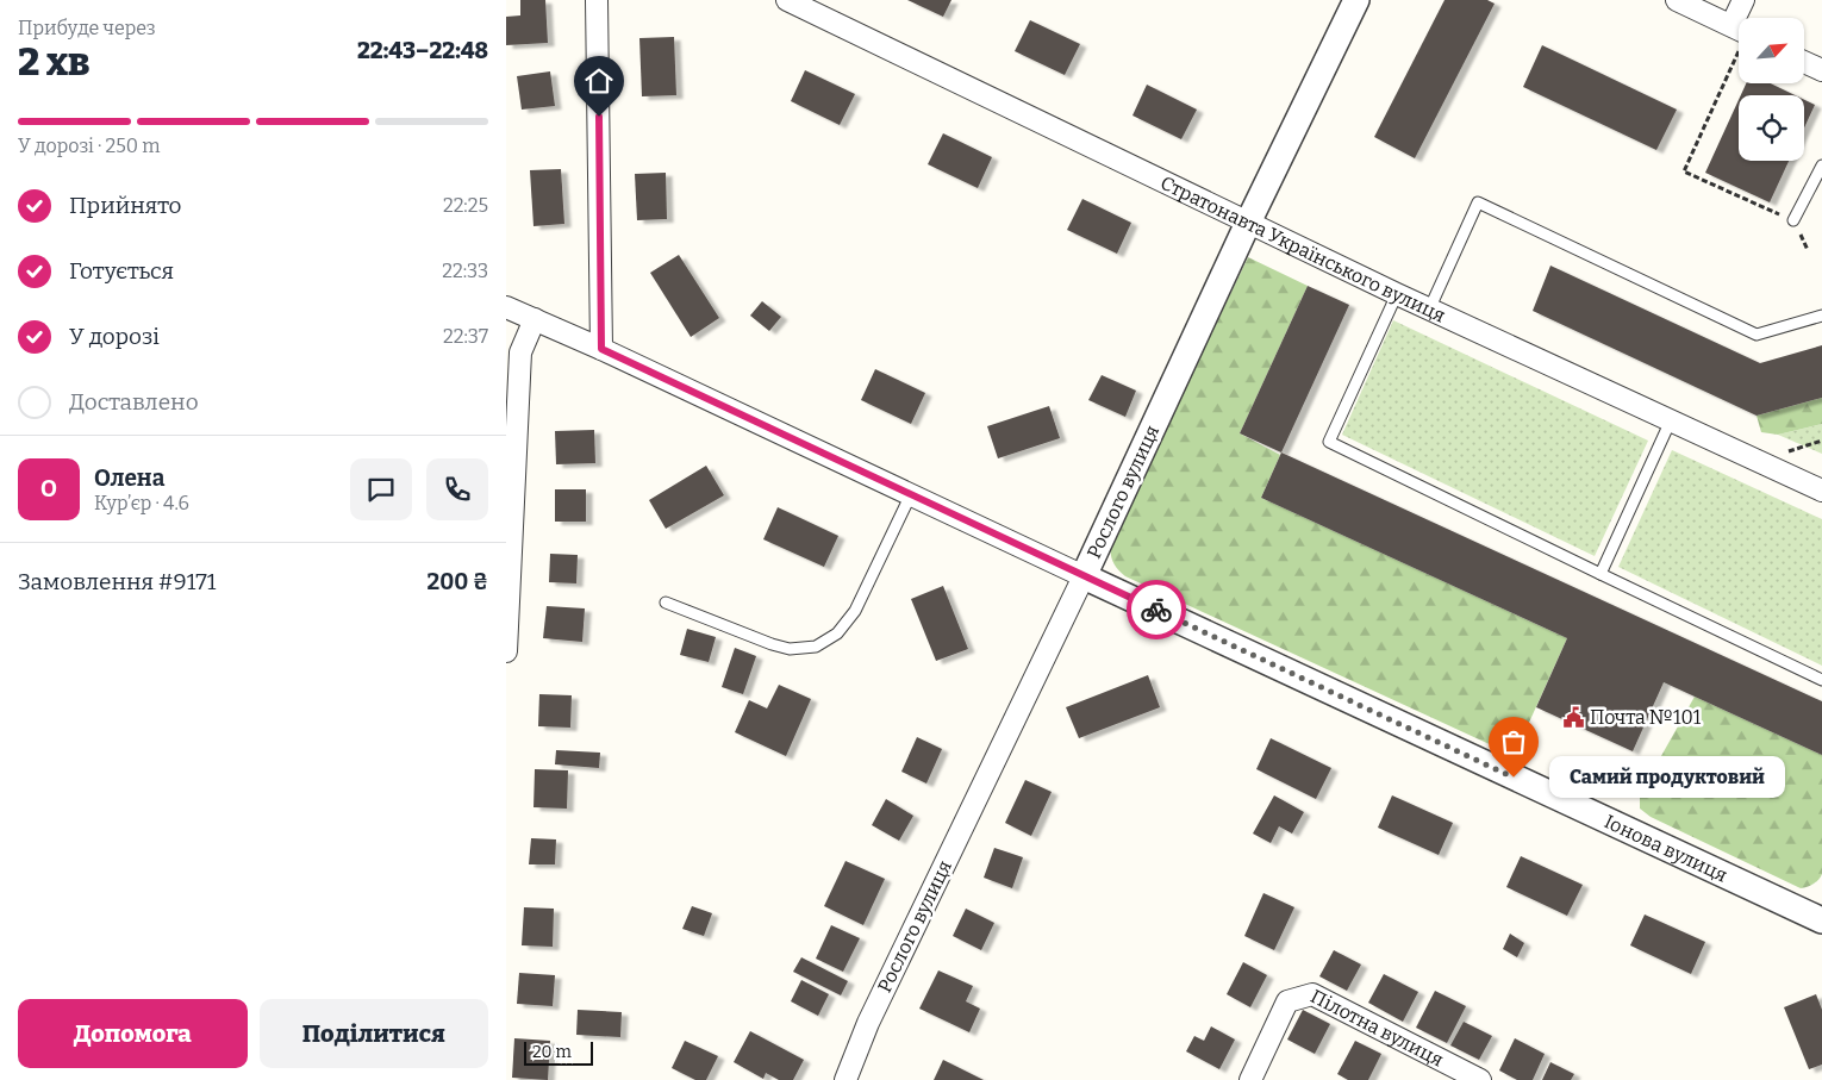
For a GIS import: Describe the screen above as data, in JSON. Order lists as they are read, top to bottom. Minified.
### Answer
{"streets":{"street":["Стратонавта Українського вулиця","Рослого вулиця","Іонова вулиця","Пілотна вулиця"]},"crossings":[["Стратонавта Українського вулиця","Рослого вулиця"],["Рослого вулиця","Іонова вулиця"]],"places":{"public building":["Почта №101"],"other":["Самий продуктовий"]},"scale_bar":"20 m","north":"top right","page":{"heading":["2 хв","Прибуде через","22:43–22:48"],"panel":["Олена","Кур’єр · 4.6","Замовлення #9171","200 ₴"],"bar":"У дорозі · 250 m","list":[["Прийнято","22:25"],["Готується","22:33"],["У дорозі","22:37"],"Доставлено"],"round":"О","bubble":"Самий продуктовий","buttons":["Допомога","Поділитися"],"scale":"20 m"}}
